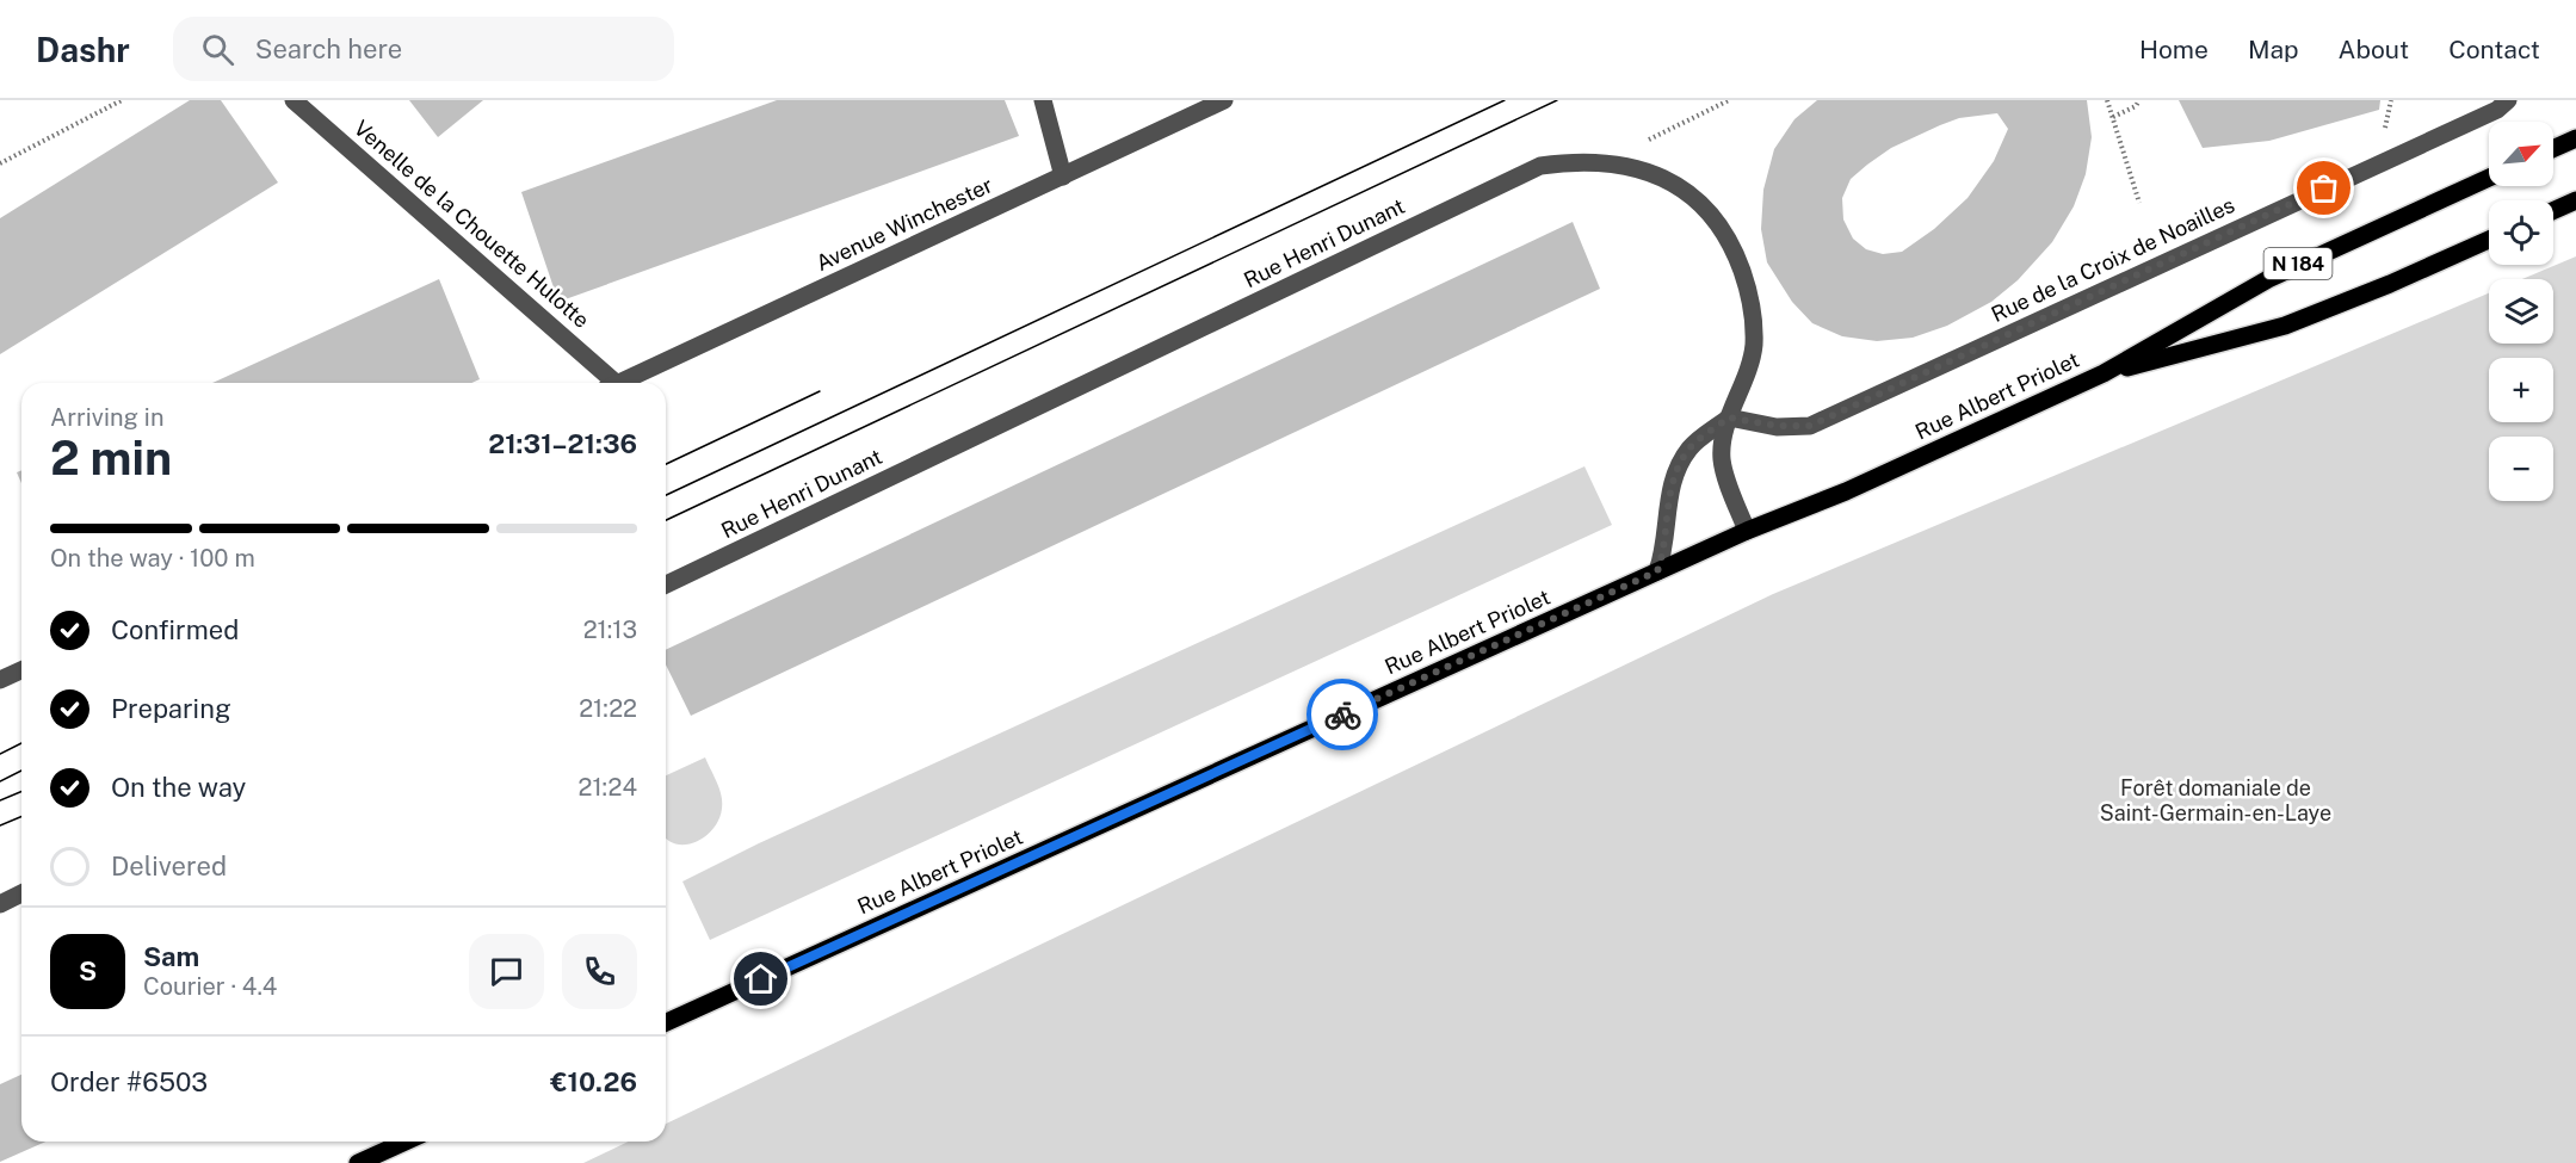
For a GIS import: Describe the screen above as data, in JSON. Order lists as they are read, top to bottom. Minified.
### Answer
{"streets":{"main road":["N 184","Rue Albert Priolet"],"street":["Venelle de la Chouette Hulotte","Avenue Winchester","Rue Henri Dunant","Rue de la Croix de Noailles"]},"crossings":[["Rue Henri Dunant","Rue de la Croix de Noailles"],["Rue Henri Dunant","Rue Albert Priolet"]],"parks":["Forêt domaniale de Saint-Germain-en-Laye"],"north":"top right","page":{"header":"Dashr","search":"Search here","nav":["Home","Map","About","Contact"],"map_buttons":["+","−"],"heading":["2 min","Arriving in","21:31–21:36"],"panel":["Sam","Courier · 4.4","Order #6503","€10.26"],"bar":"On the way · 100 m","list":[["Confirmed","21:13"],["Preparing","21:22"],["On the way","21:24"],"Delivered"],"round":"S"}}
